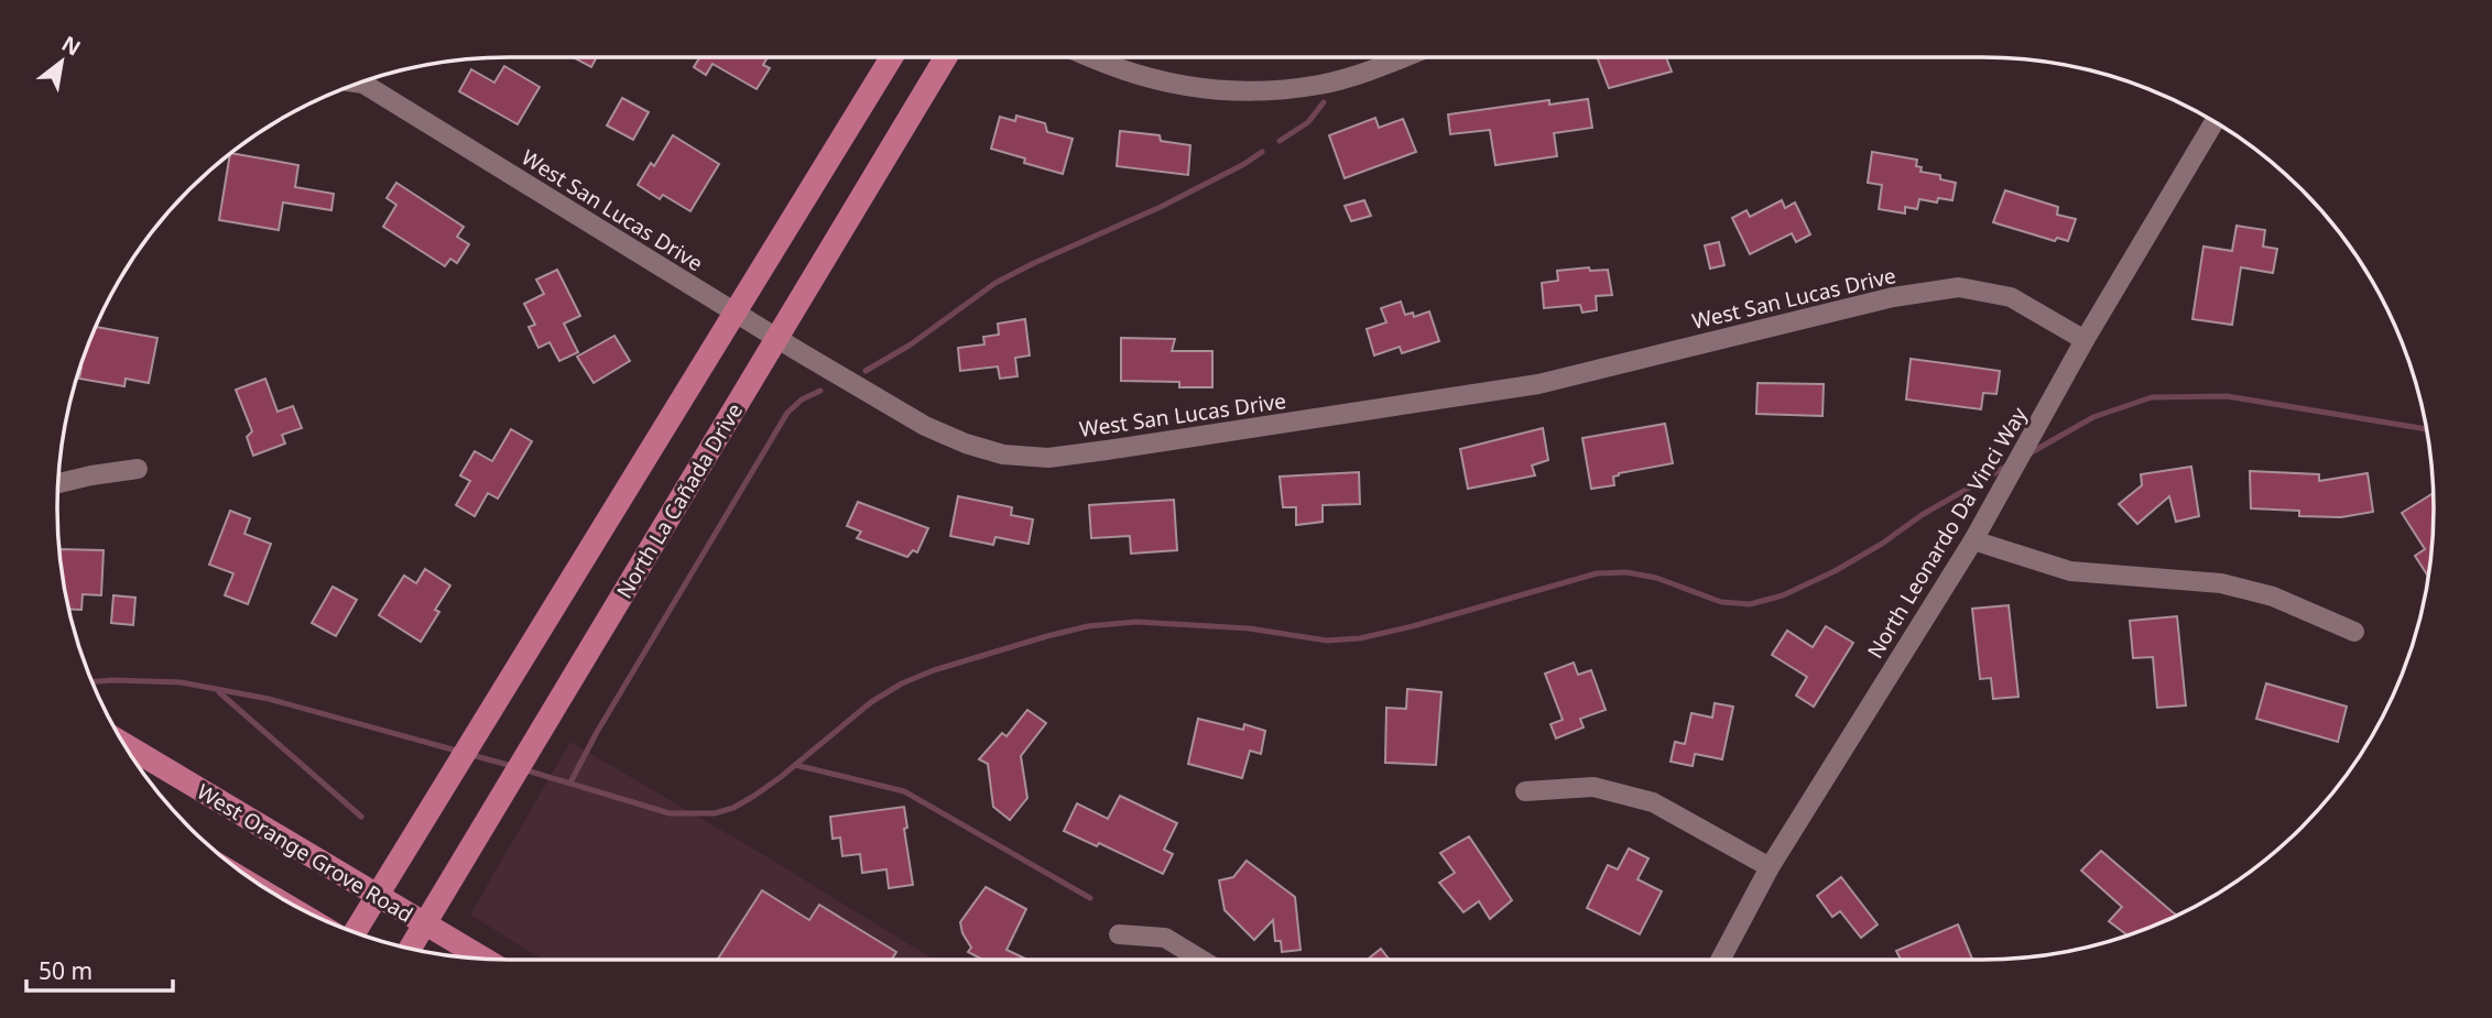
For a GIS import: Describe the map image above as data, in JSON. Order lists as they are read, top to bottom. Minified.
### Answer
{"streets":{"main road":["North La Cañada Drive","West Orange Grove Road"],"street":["West San Lucas Drive","North Leonardo Da Vinci Way"]},"crossings":[["West San Lucas Drive","North La Cañada Drive"],["West San Lucas Drive","North Leonardo Da Vinci Way"],["North La Cañada Drive","West Orange Grove Road"]],"scale_bar":"50 m","north":"top right"}
